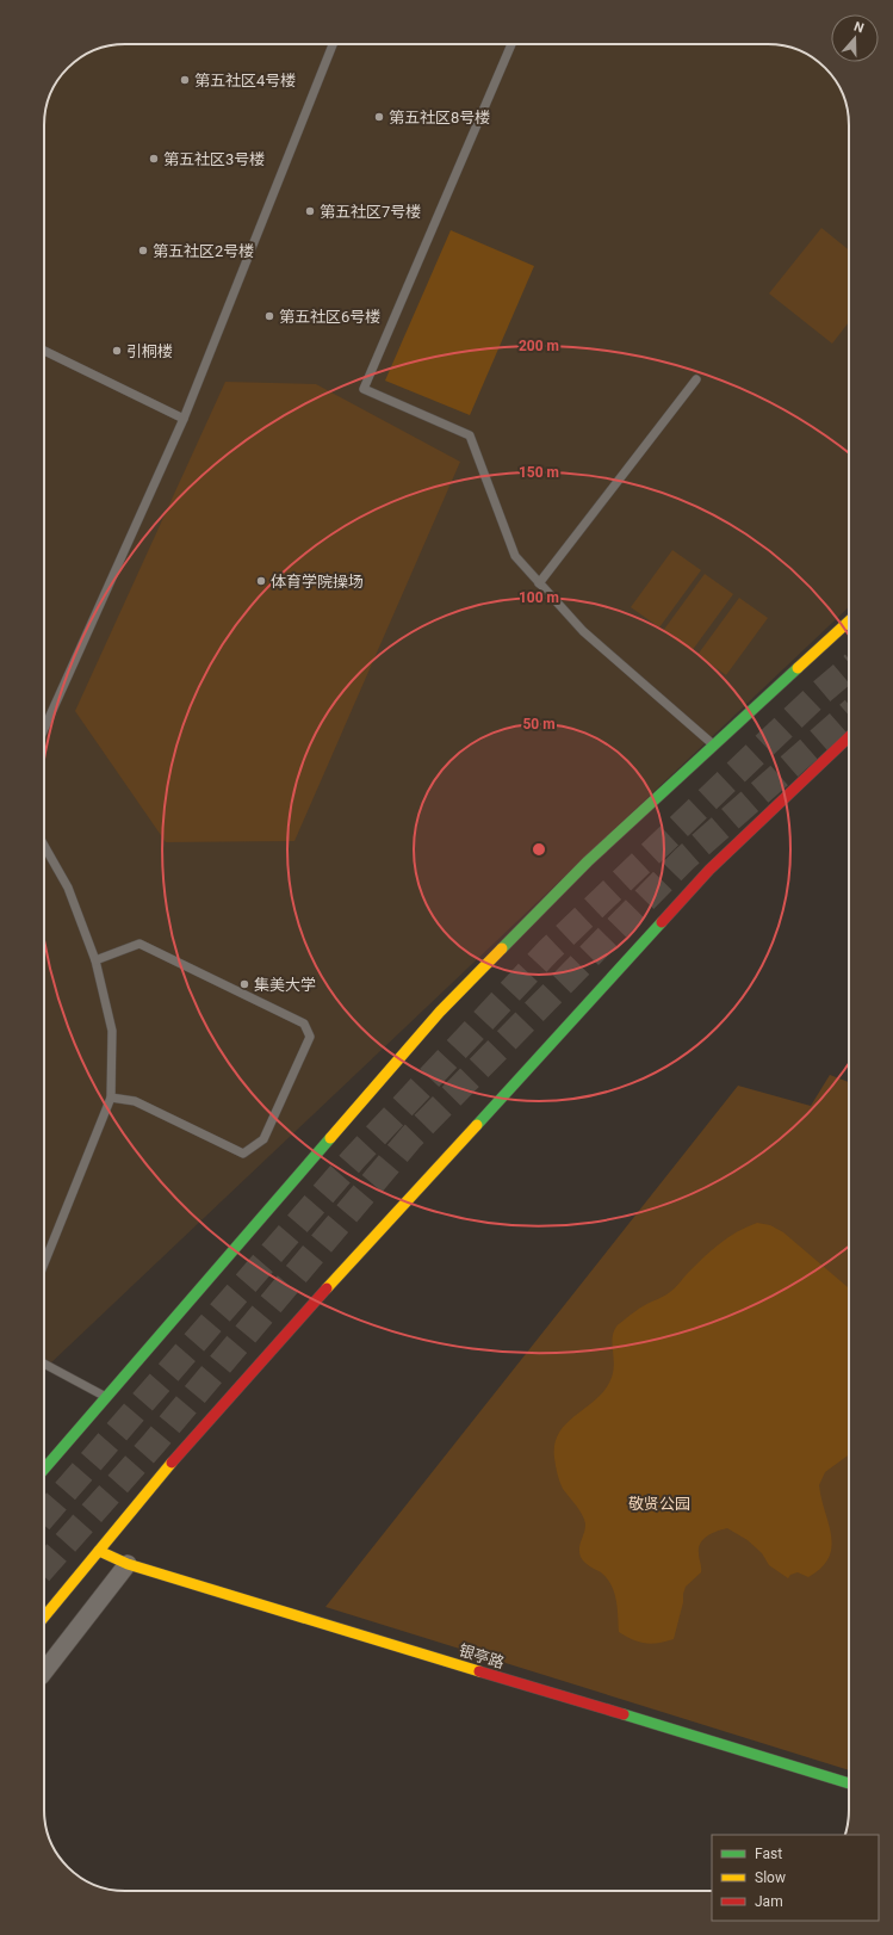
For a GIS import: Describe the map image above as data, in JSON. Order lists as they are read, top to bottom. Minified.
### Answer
{"streets":{"main road":["银亭路"]},"parks":["敬贤公园"],"places":["第五社区4号楼","第五社区8号楼","第五社区3号楼","第五社区7号楼","第五社区2号楼","第五社区6号楼","引桐楼","体育学院操场","集美大学"],"legend":["Fast","Slow","Jam"],"north":"top","rings":["200 m","150 m","100 m","50 m"]}
